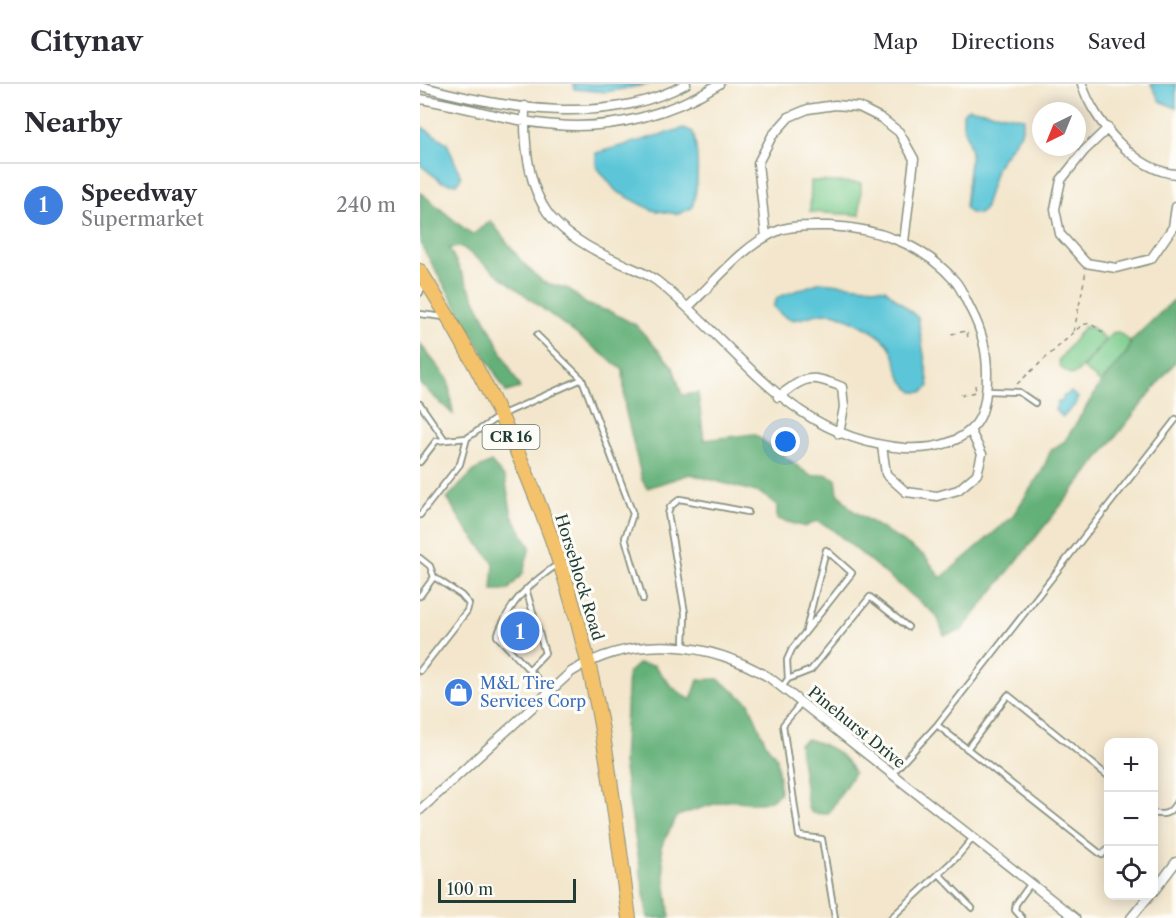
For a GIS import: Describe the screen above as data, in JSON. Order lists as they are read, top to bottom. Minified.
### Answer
{"streets":{"main road":["CR 16","Horseblock Road"],"street":["Pinehurst Drive"]},"crossings":[["Horseblock Road","Pinehurst Drive"]],"places":{"shop":["M&L Tire Services Corp"]},"scale_bar":"100 m","north":"bottom left","page":{"header":"Citynav","nav":["Map","Directions","Saved"],"heading":"Nearby","list":[{"mark":"1","name":"Speedway","note":"Supermarket","value":"240 m"}],"pins":"1","map_buttons":["+","−"],"scale":"100 m"}}
